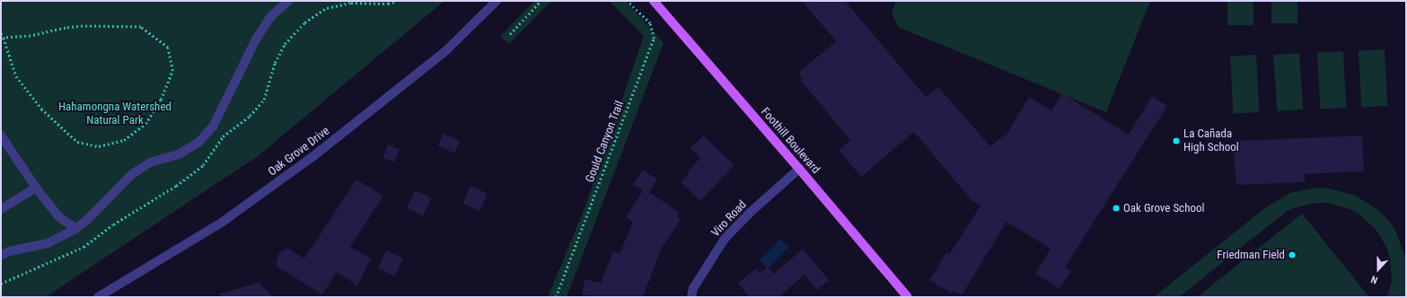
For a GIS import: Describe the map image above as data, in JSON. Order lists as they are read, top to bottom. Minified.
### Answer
{"streets":{"main road":["Foothill Boulevard"],"street":["Oak Grove Drive","Viro Road"],"path":["Gould Canyon Trail"]},"crossings":[["Foothill Boulevard","Viro Road"]],"parks":["Hahamongna Watershed Natural Park"],"places":["La Cañada High School","Oak Grove School","Friedman Field"],"north":"bottom"}
